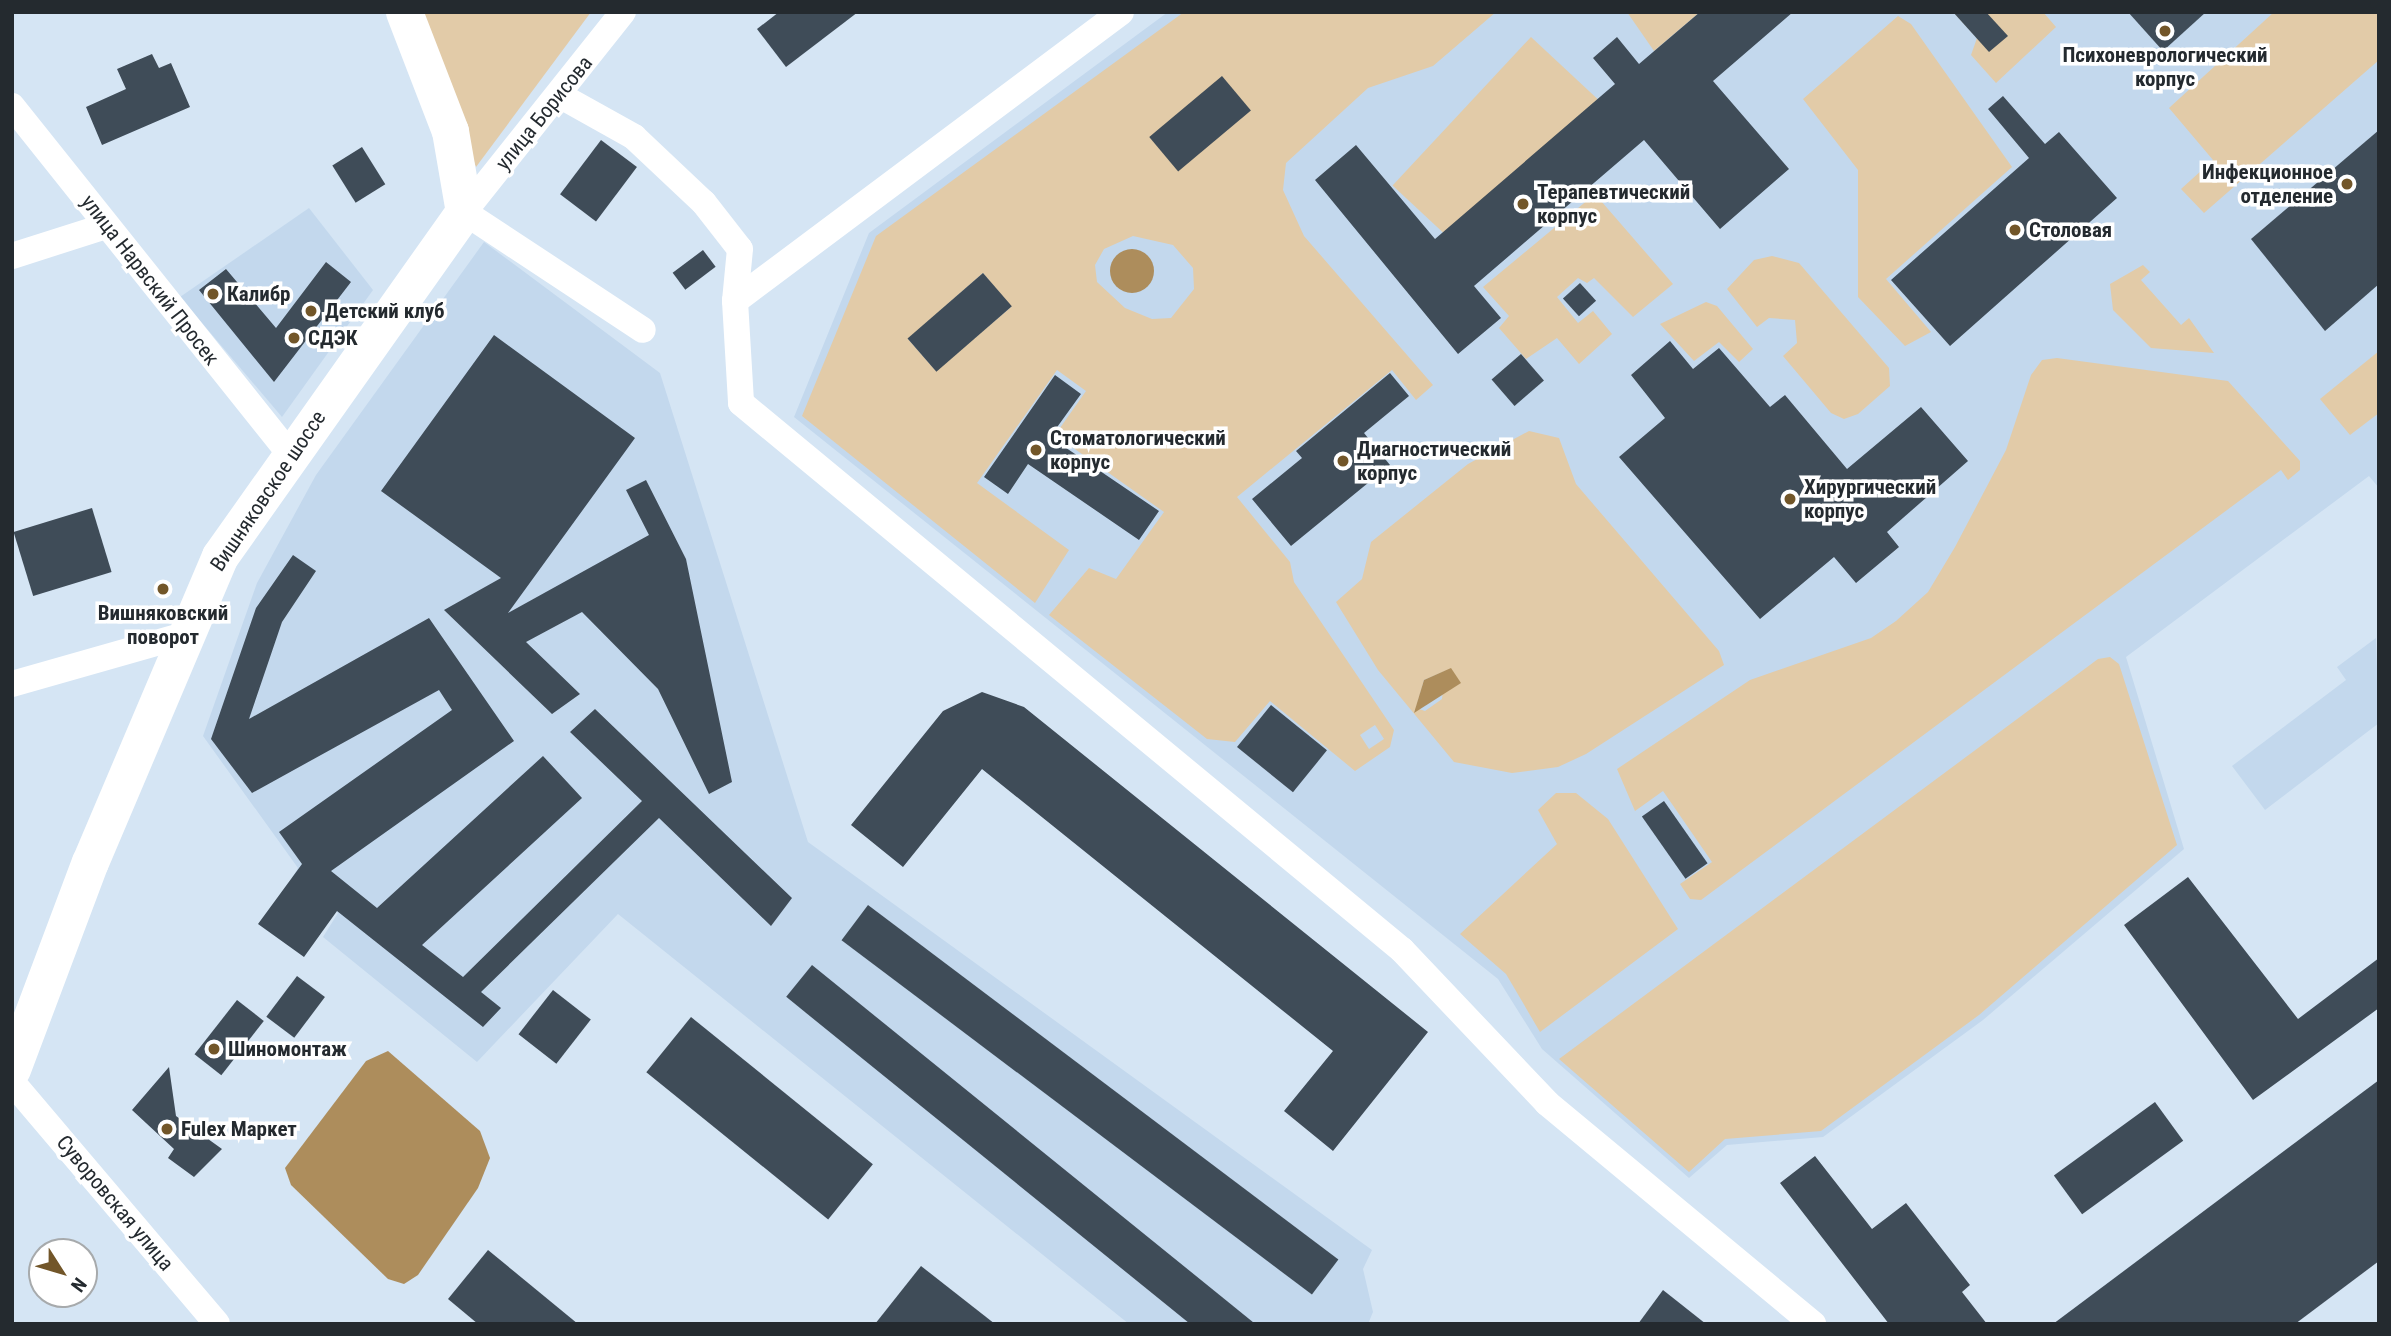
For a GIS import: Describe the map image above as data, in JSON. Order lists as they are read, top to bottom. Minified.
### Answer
{"streets":{"street":["улица Борисова","улица Нарвский Просек","Вишняковское шоссе","Суворовская улица"]},"crossings":[["улица Борисова","Вишняковское шоссе"],["улица Нарвский Просек","Вишняковское шоссе"]],"places":["Психоневрологический корпус","Инфекционное отделение","Терапевтический корпус","Столовая","Калибр","Детский клуб","СДЭК","Стоматологический корпус","Диагностический корпус","Хирургический корпус","Вишняковский поворот","Шиномонтаж","Fulex Маркет"],"north":"bottom right"}
